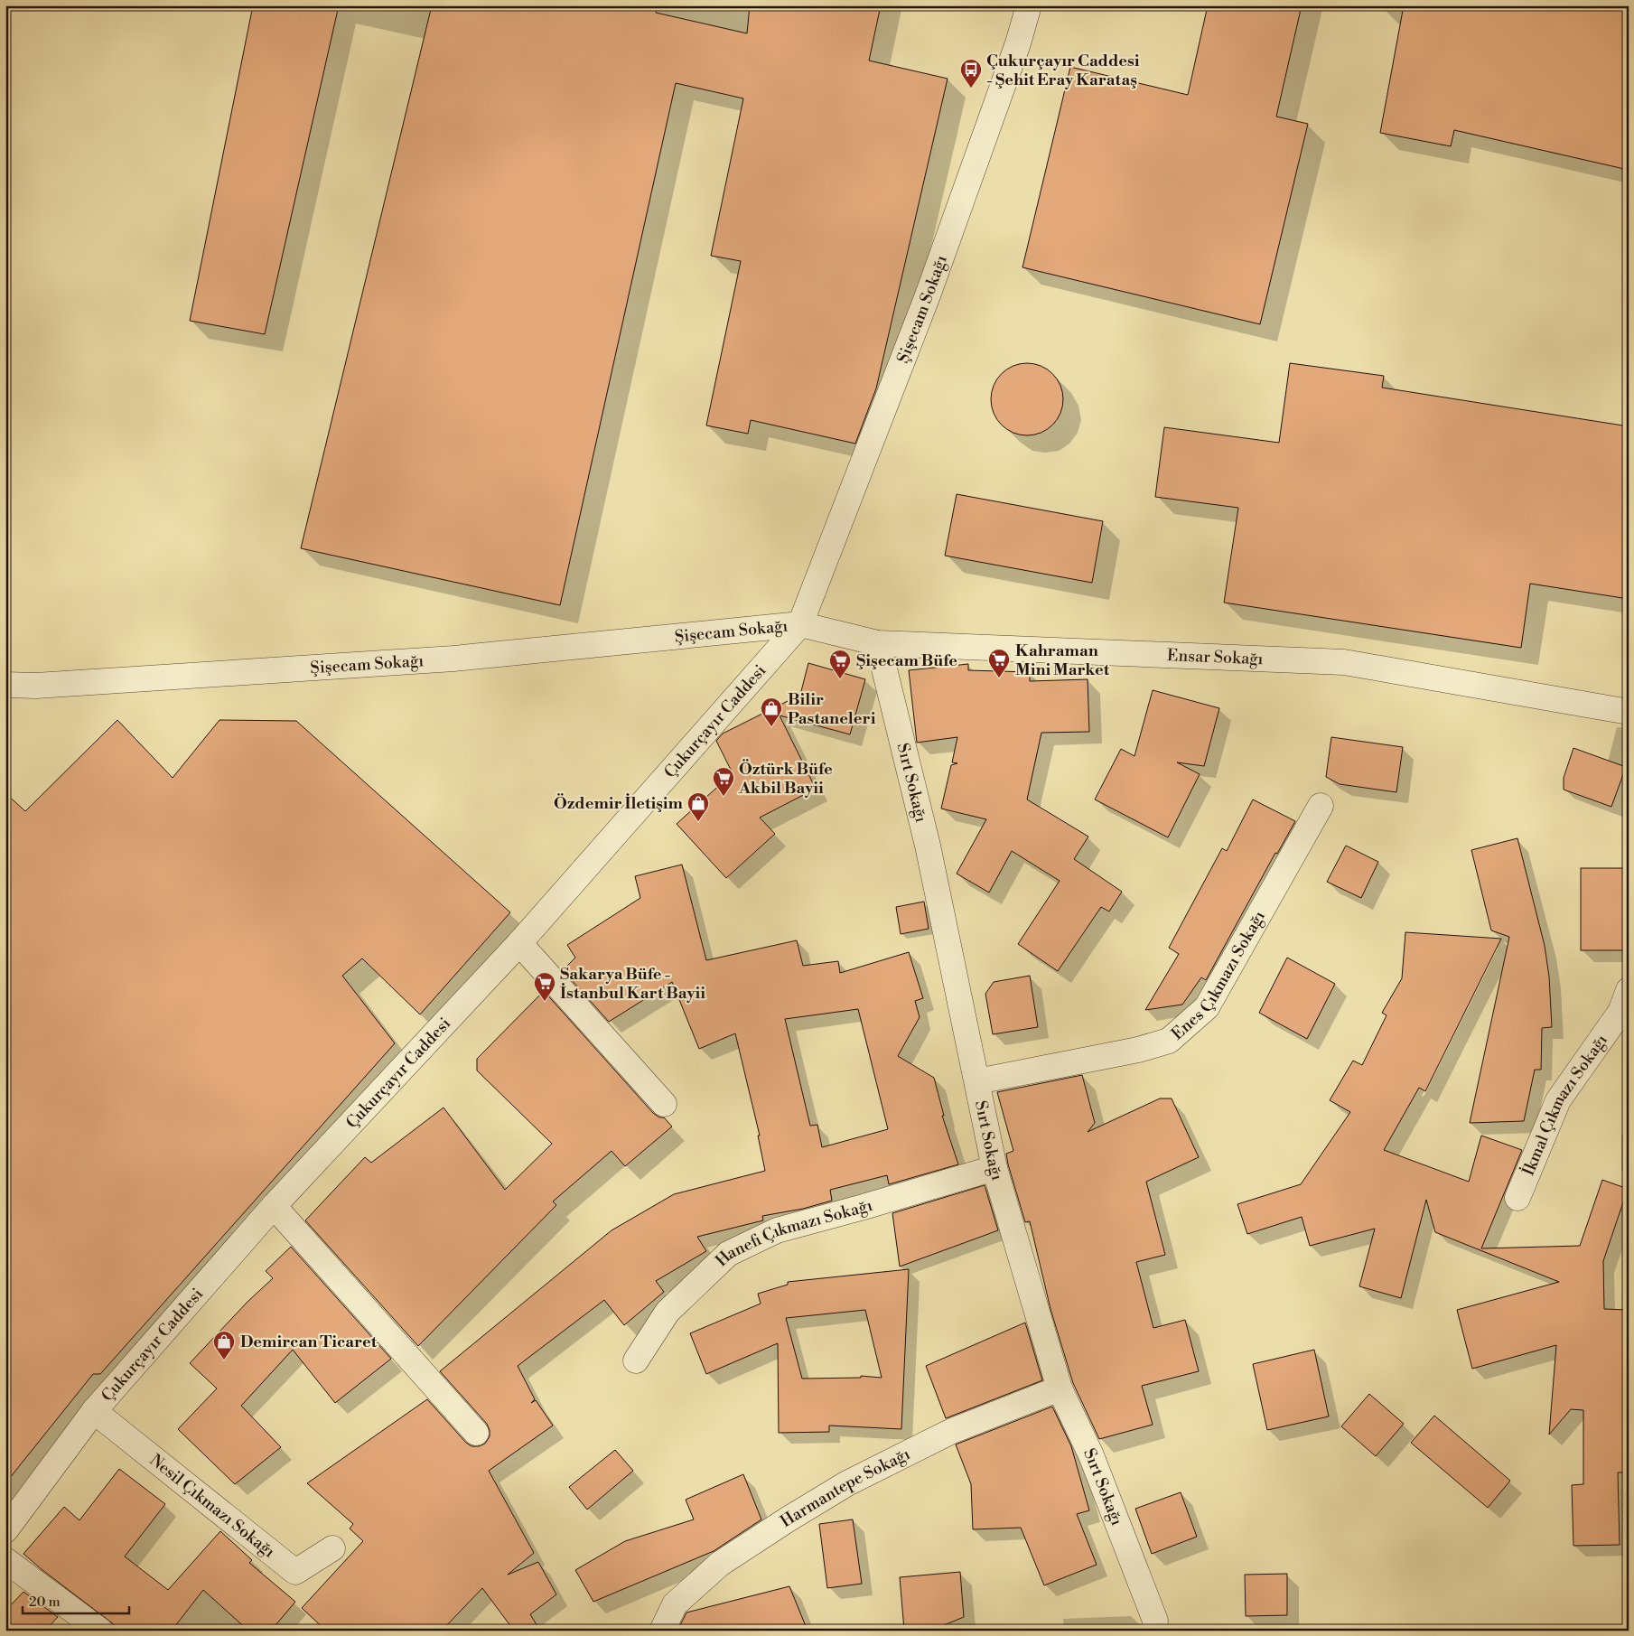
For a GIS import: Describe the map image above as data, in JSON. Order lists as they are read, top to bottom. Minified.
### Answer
{"streets":{"street":["Şişecam Sokağı","Ensar Sokağı","Çukurçayır Caddesi","Sırt Sokağı","Enes Çıkmazı Sokağı","İkmal Çıkmazı Sokağı","Hanefi Çıkmazı Sokağı","Harmantepe Sokağı","Nesil Çıkmazı Sokağı"]},"crossings":[["Şişecam Sokağı","Ensar Sokağı"],["Şişecam Sokağı","Çukurçayır Caddesi"],["Ensar Sokağı","Çukurçayır Caddesi"],["Ensar Sokağı","Sırt Sokağı"],["Çukurçayır Caddesi","Nesil Çıkmazı Sokağı"],["Sırt Sokağı","Enes Çıkmazı Sokağı"],["Sırt Sokağı","Hanefi Çıkmazı Sokağı"],["Sırt Sokağı","Harmantepe Sokağı"]],"places":{"bus stop":["Çukurçayır Caddesi - Şehit Eray Karataş"],"supermarket":["Kahraman Mini Market","Şişecam Büfe","Öztürk Büfe Akbil Bayii","Sakarya Büfe - İstanbul Kart Bayii"],"shop":["Bilir Pastaneleri","Özdemir İletişim","Demircan Ticaret"]},"scale_bar":"20 m"}
